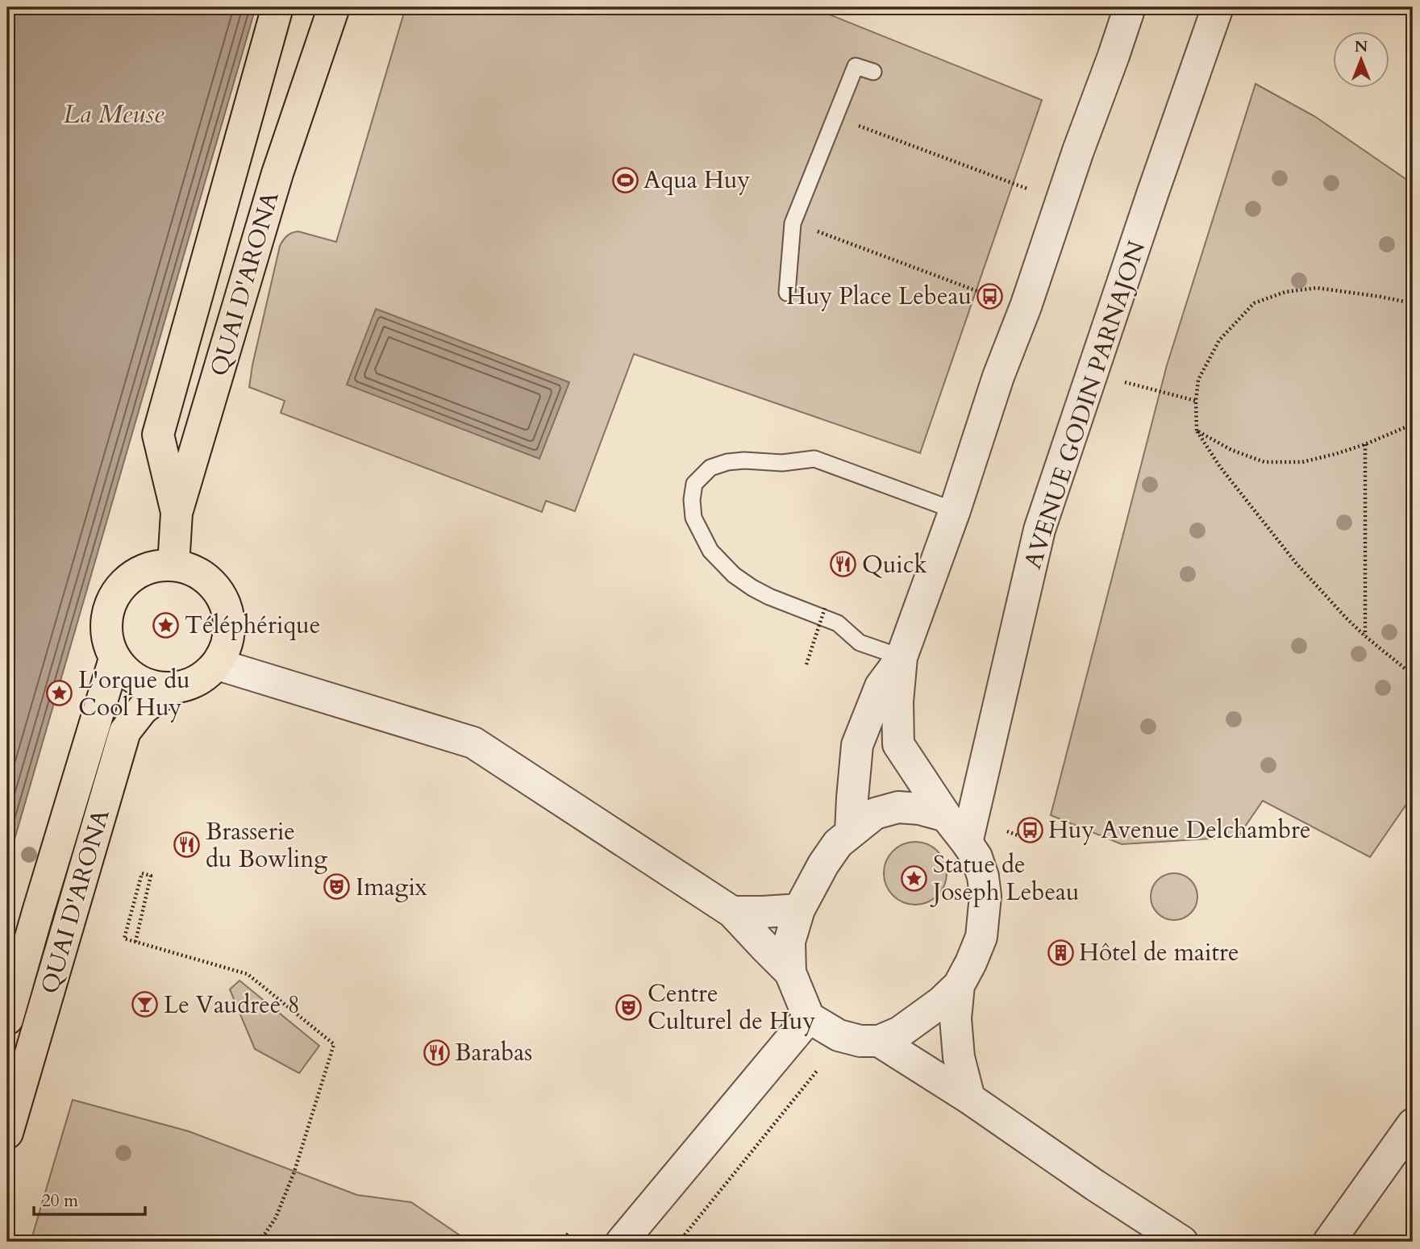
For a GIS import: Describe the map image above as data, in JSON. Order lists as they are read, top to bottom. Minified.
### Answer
{"streets":{"main road":["QUAI D'ARONA"],"street":["AVENUE GODIN PARNAJON"]},"water":["La Meuse"],"places":{"sports":["Aqua Huy"],"bus stop":["Huy Place Lebeau","Huy Avenue Delchambre"],"restaurant":["Quick","Brasserie du Bowling","Barabas"],"place":["Téléphérique","L'orque du Cool Huy","Statue de Joseph Lebeau"],"theatre":["Imagix","Centre Culturel de Huy"],"building":["Hôtel de maitre"],"bar":["Le Vaudree 8"]},"scale_bar":"20 m","north":"top"}
